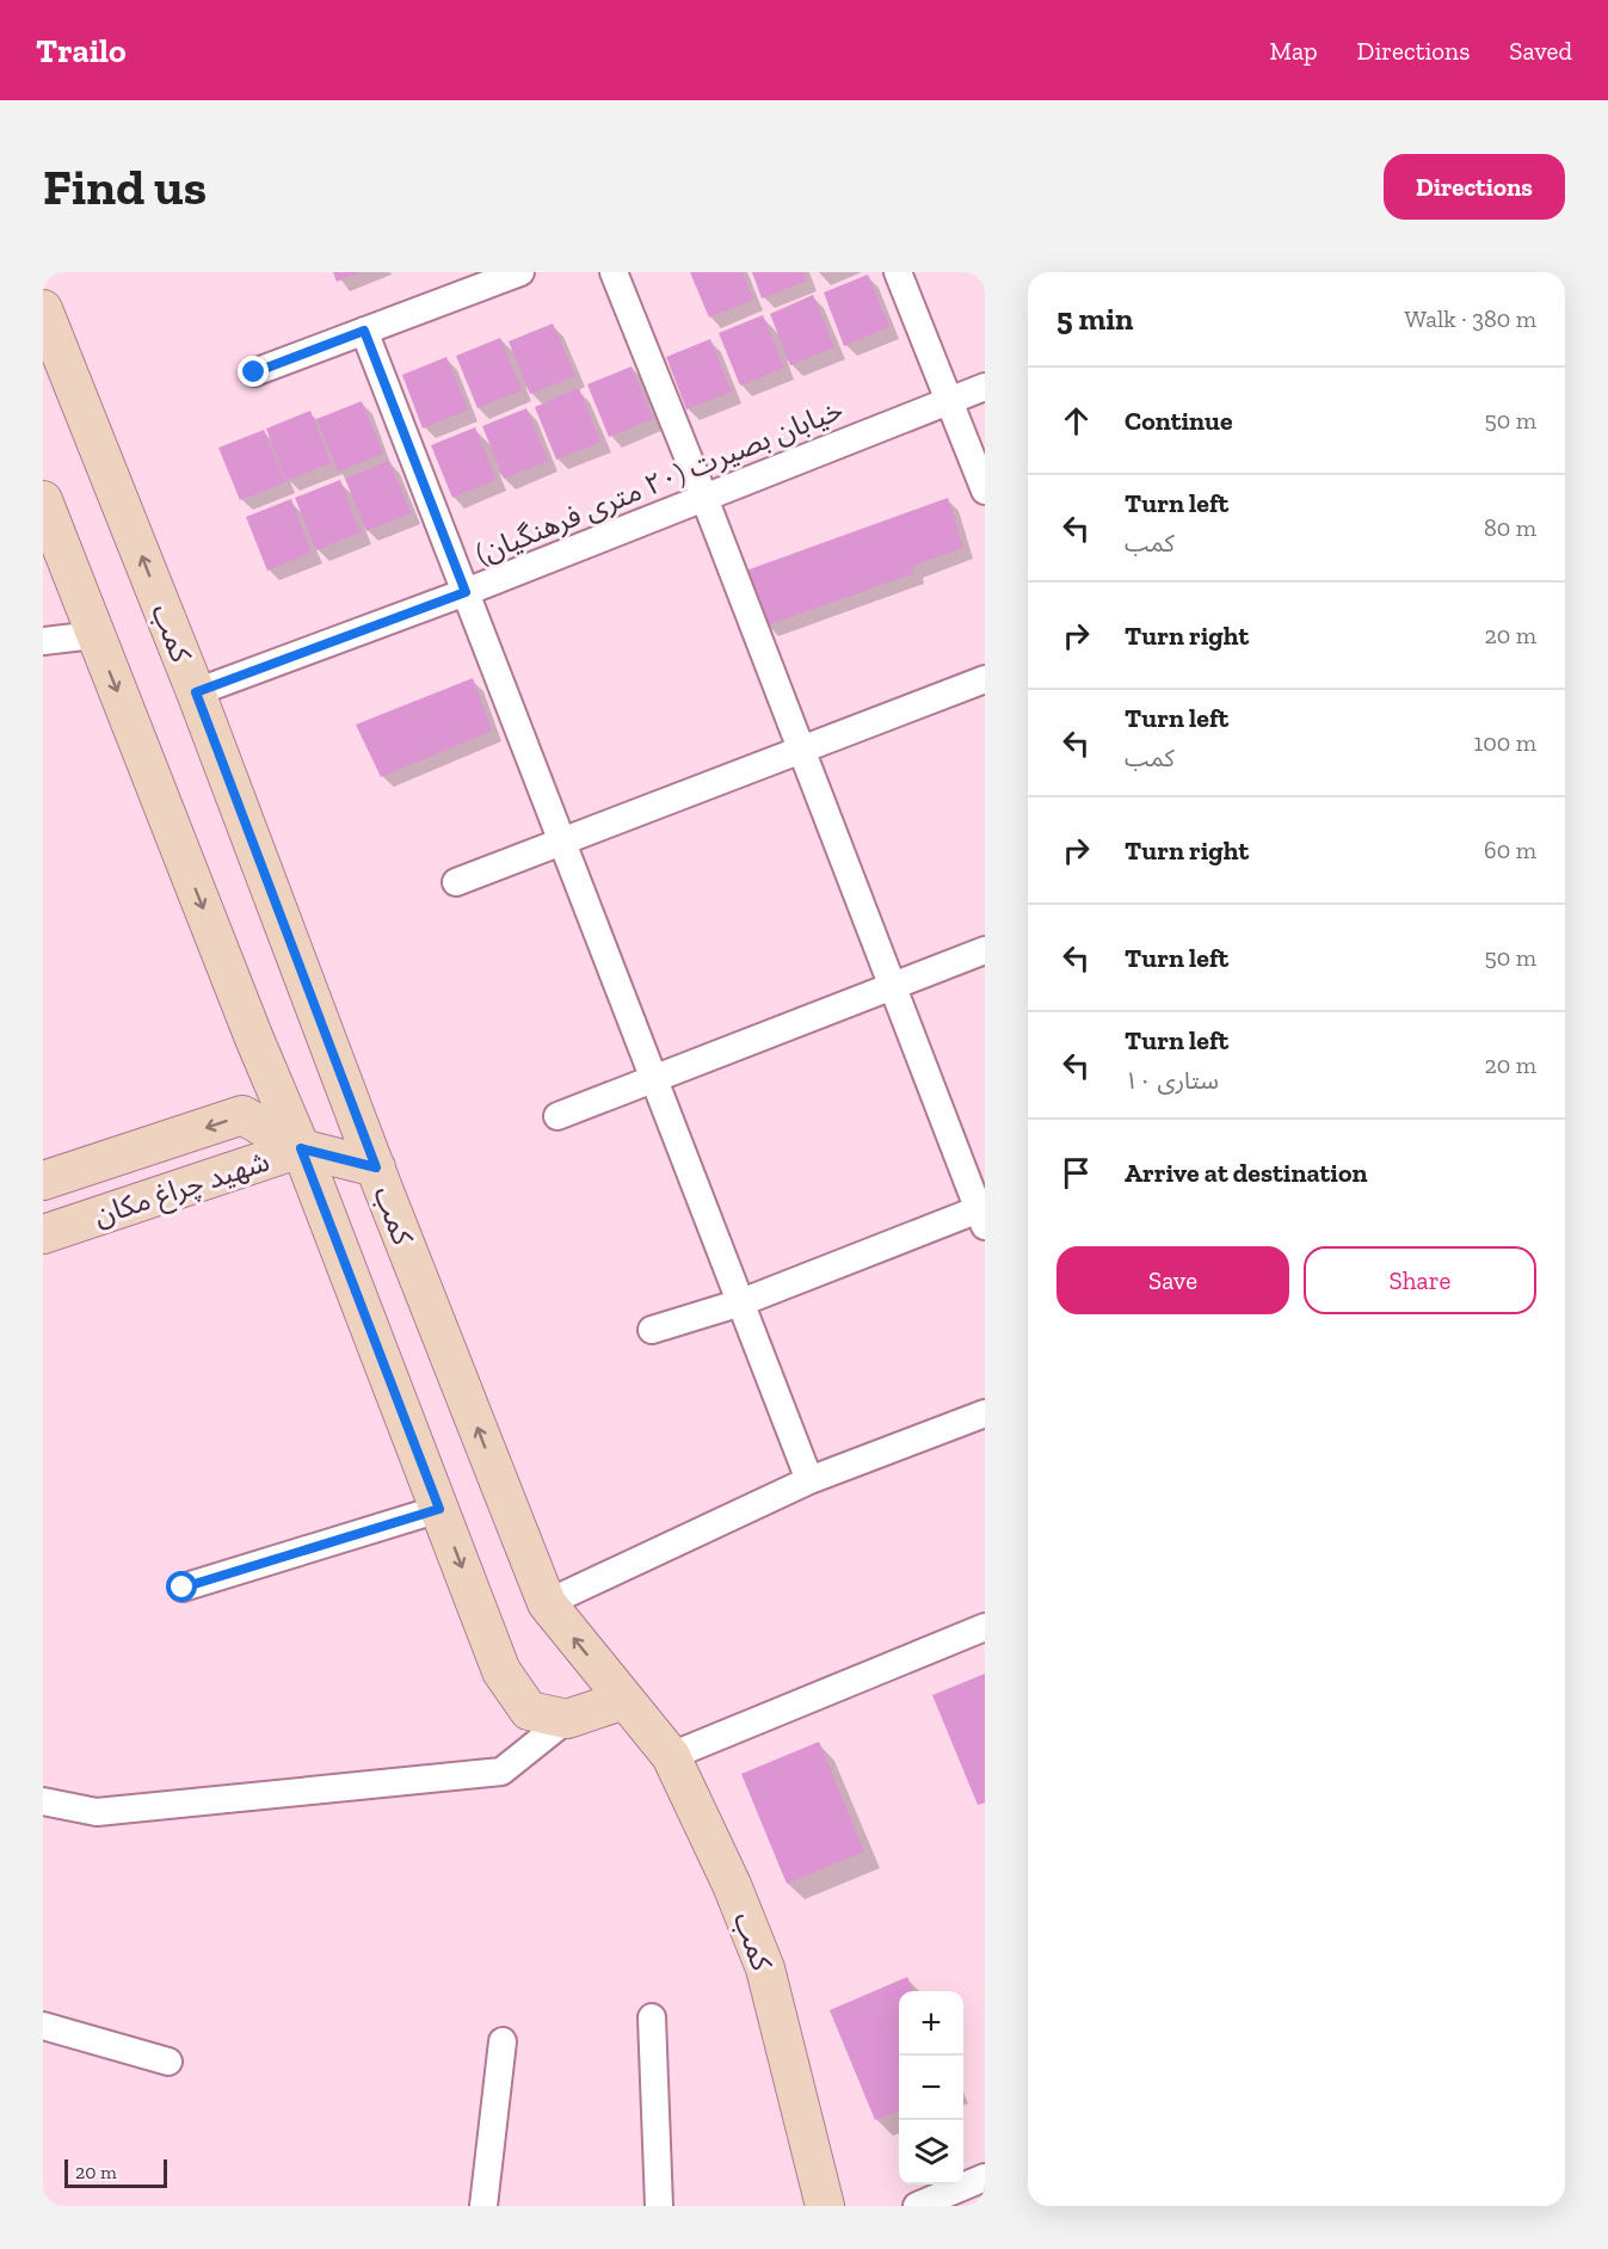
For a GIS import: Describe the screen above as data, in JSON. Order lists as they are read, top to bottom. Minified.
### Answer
{"streets":{"street":["خیابان بصیرت (۲۰ متری فرهنگیان)","کمب","شهید چراغ مکان"]},"crossings":[["خیابان بصیرت (۲۰ متری فرهنگیان)","کمب"]],"scale_bar":"20 m","page":{"header":"Trailo","nav":["Map","Directions","Saved"],"buttons":["Directions",["Save","Share"]],"title":"Find us","heading":["5 min","Walk · 380 m"],"list":[["Continue","50 m"],["Turn left","کمب","80 m"],["Turn right","20 m"],["Turn left","کمب","100 m"],["Turn right","60 m"],["Turn left","50 m"],["Turn left","ستاری ۱۰","20 m"],"Arrive at destination"],"map_buttons":["+","−"],"scale":"20 m"}}
